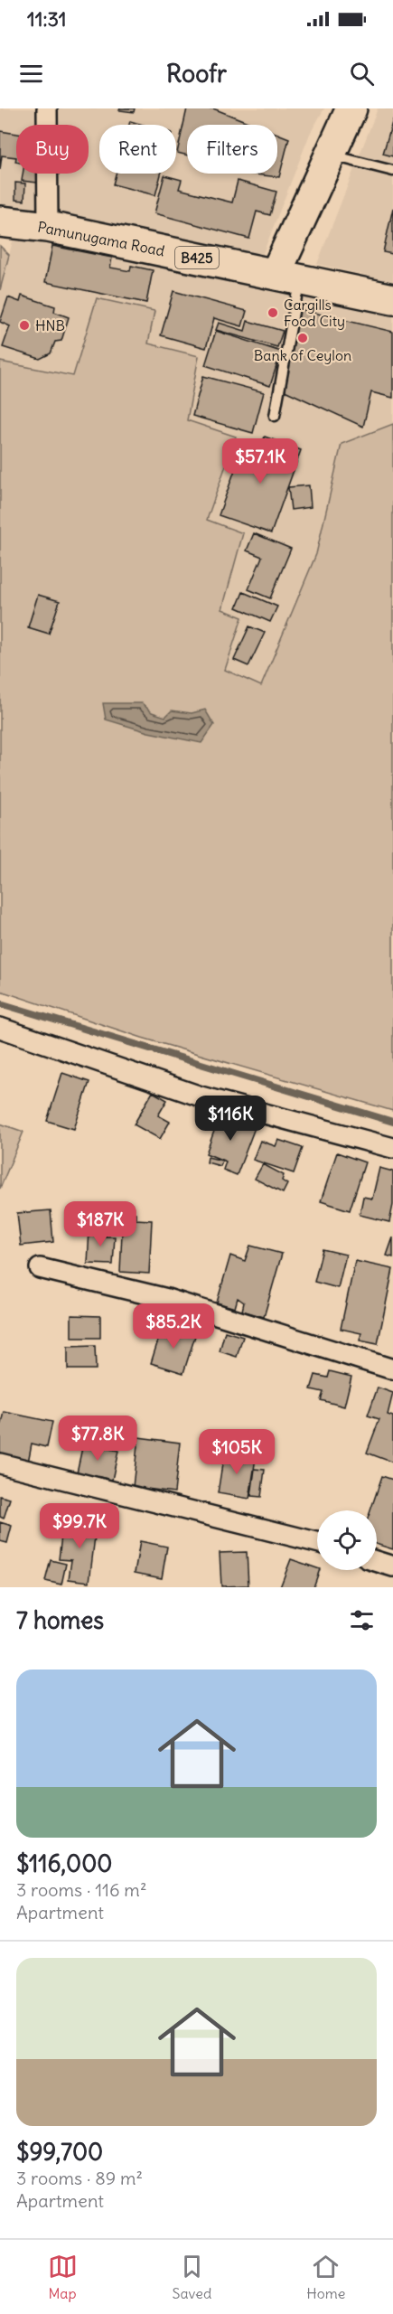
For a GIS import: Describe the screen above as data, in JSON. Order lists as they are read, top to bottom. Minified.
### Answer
{"streets":{"main road":["Pamunugama Road","B425"]},"places":["Cargills Food City","HNB","Bank of Ceylon"],"page":{"status":"11:31","header":"Roofr","chip":["Buy","Rent","Filters"],"price":["$57.1K","$116K","$187K","$85.2K","$77.8K","$105K","$99.7K"],"heading":"7 homes","list":[{"name":"$116,000","note":"3 rooms · 116 m² · Apartment"},{"name":"$99,700","note":"3 rooms · 89 m² · Apartment"}],"tabs":["Map","Saved","Home"]}}
